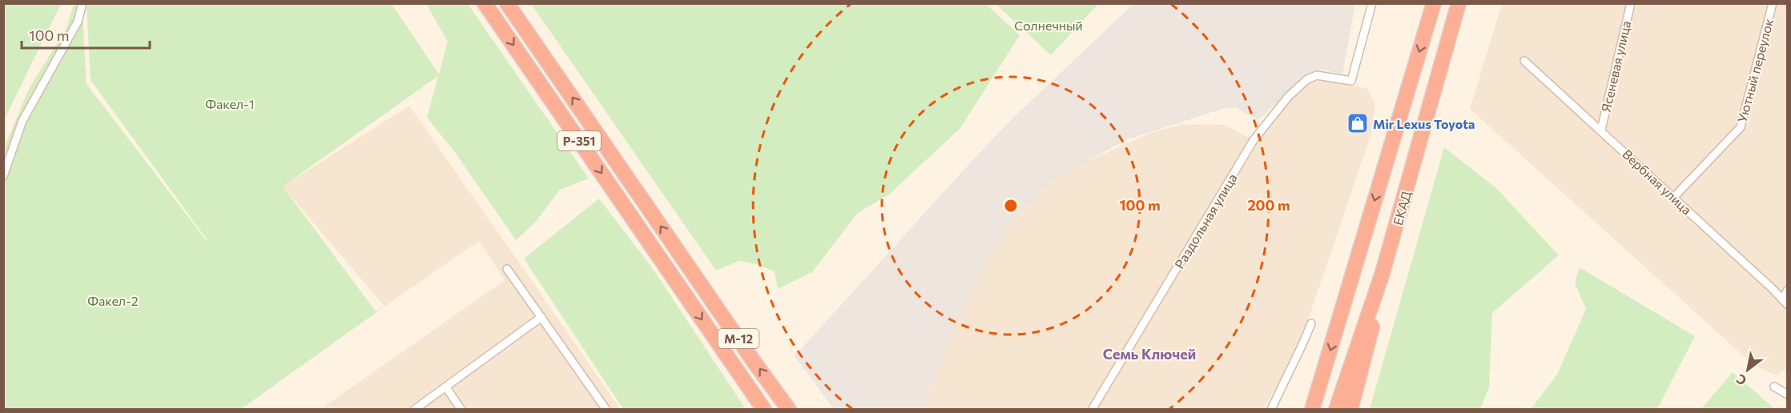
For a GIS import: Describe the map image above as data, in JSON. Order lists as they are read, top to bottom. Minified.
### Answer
{"streets":{"highway":["Р-351","ЕКАД","М-12"],"street":["Ясеневая улица","Уютный переулок","Вербная улица","Раздольная улица"]},"crossings":[["Ясеневая улица","Вербная улица"],["Уютный переулок","Вербная улица"],["Р-351","М-12"]],"districts":["Семь Ключей"],"parks":["Солнечный","Факел-1","Факел-2"],"places":{"shop":["Mir Lexus Toyota"]},"scale_bar":"100 m","north":"bottom left","rings":["100 m","200 m"]}
